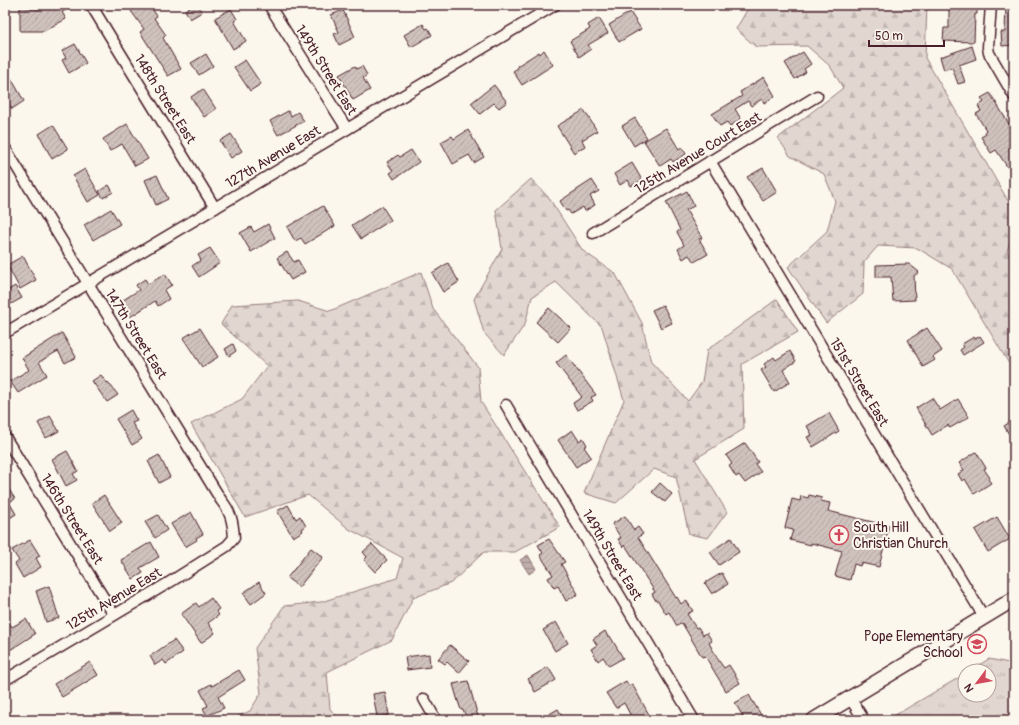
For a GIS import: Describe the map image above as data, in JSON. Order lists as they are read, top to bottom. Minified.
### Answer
{"streets":{"street":["149th Street East","148th Street East","125th Avenue Court East","127th Avenue East","147th Street East","151st Street East","146th Street East","125th Avenue East"]},"crossings":[["149th Street East","127th Avenue East"],["148th Street East","127th Avenue East"],["125th Avenue Court East","151st Street East"],["127th Avenue East","147th Street East"],["147th Street East","125th Avenue East"],["146th Street East","125th Avenue East"]],"places":{"church":["South Hill Christian Church"],"school or university":["Pope Elementary School"]},"scale_bar":"50 m","north":"bottom left"}
